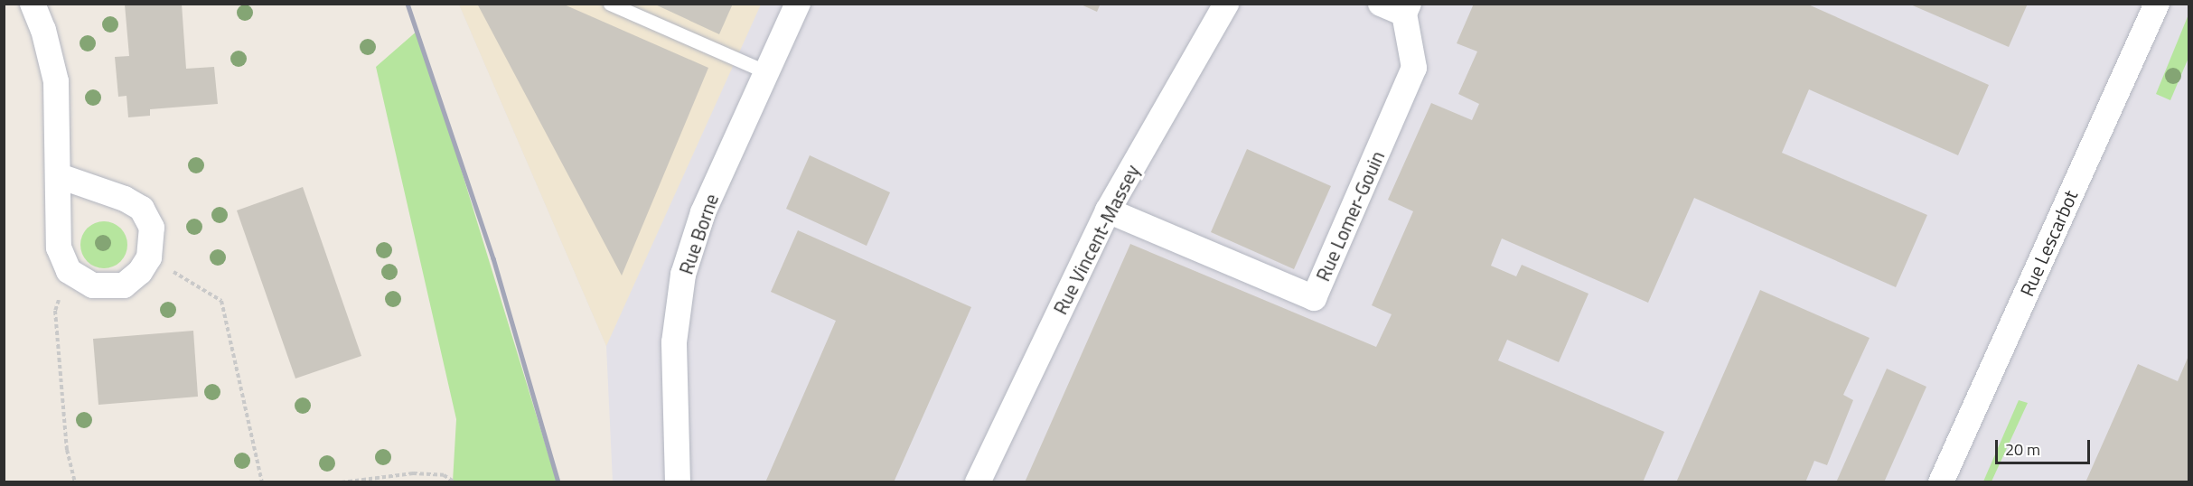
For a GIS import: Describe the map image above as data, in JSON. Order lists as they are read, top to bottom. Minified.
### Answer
{"streets":{"street":["Rue Lomer-Gouin","Rue Borne","Rue Vincent-Massey","Rue Lescarbot"]},"crossings":[["Rue Lomer-Gouin","Rue Vincent-Massey"]],"scale_bar":"20 m"}
